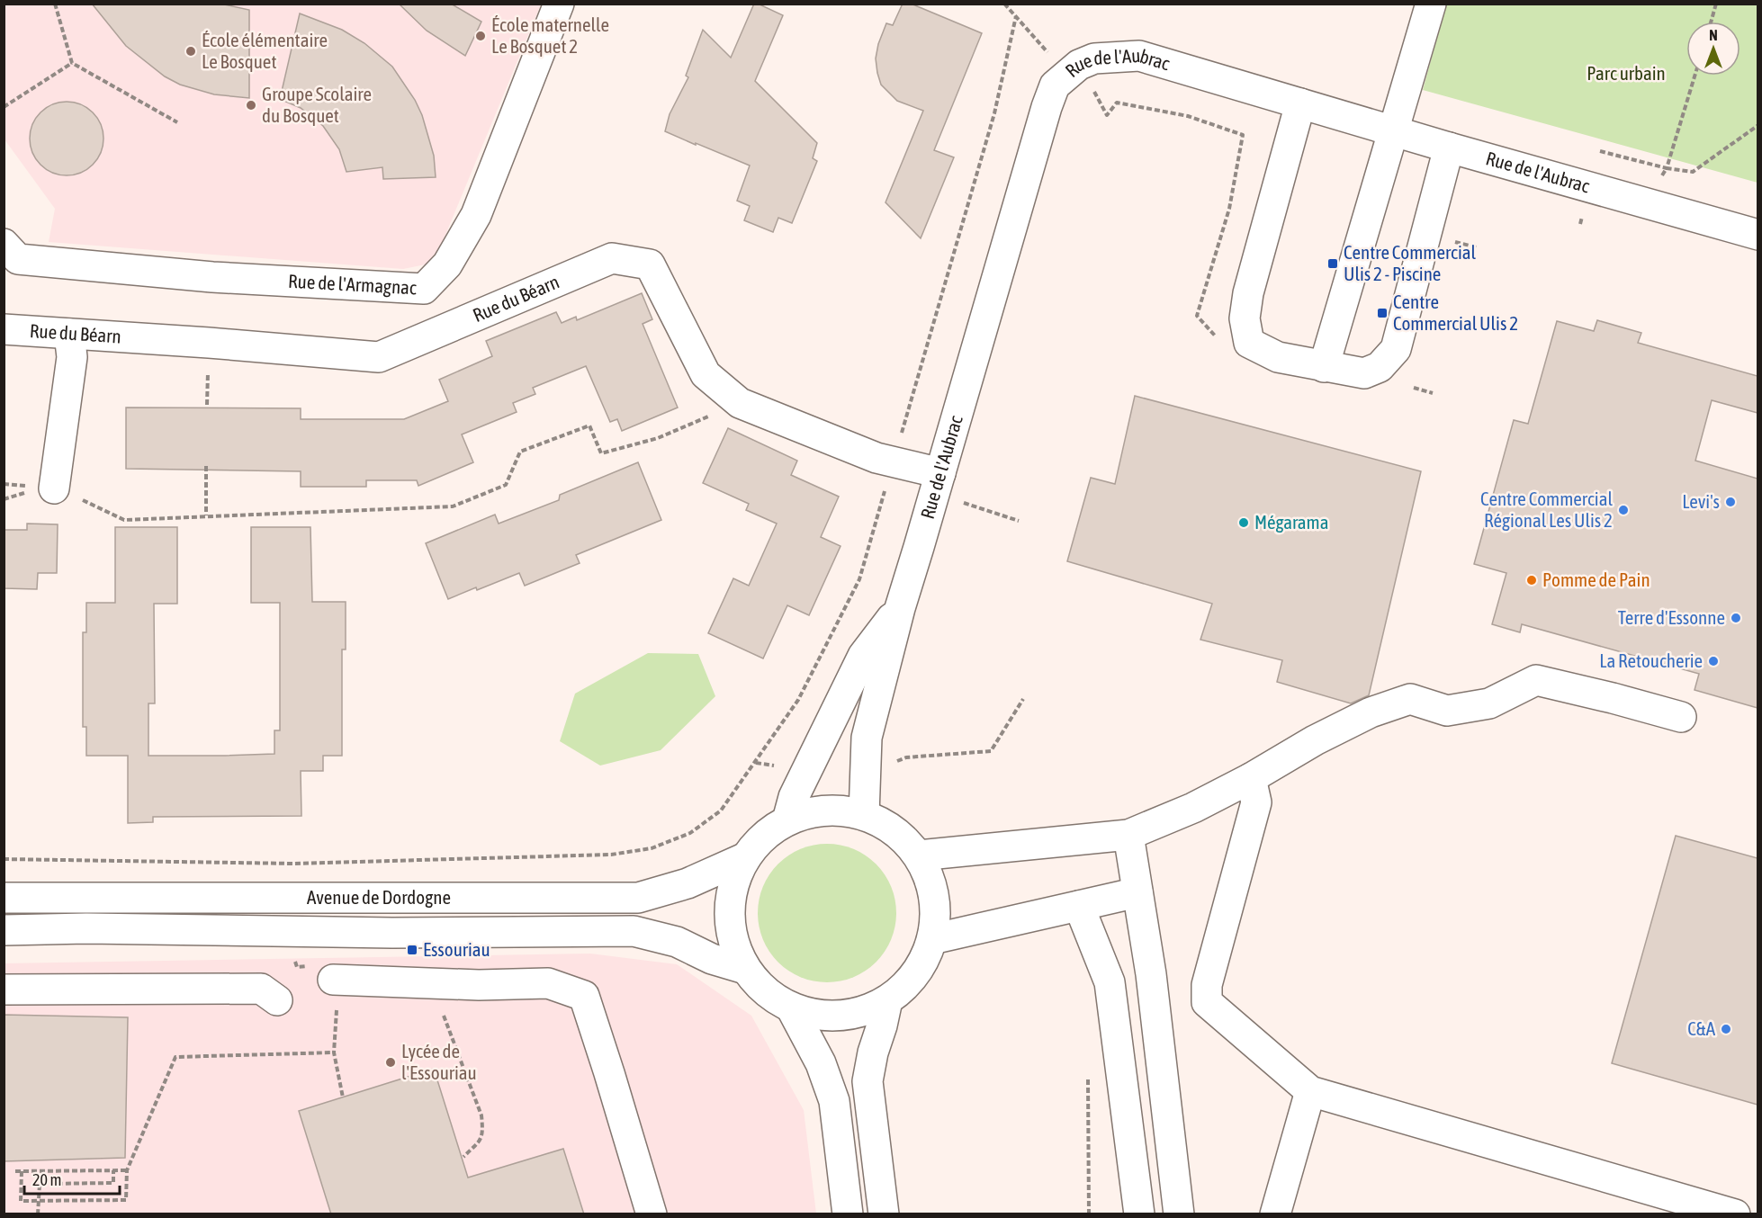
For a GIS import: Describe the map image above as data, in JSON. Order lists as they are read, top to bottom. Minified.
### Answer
{"streets":{"street":["Rue de l'Aubrac","Rue de l'Armagnac","Rue du Béarn","Avenue de Dordogne"]},"crossings":[["Rue de l'Aubrac","Rue du Béarn"]],"parks":["Parc urbain"],"places":{"other":["École maternelle Le Bosquet 2","École élémentaire Le Bosquet","Groupe Scolaire du Bosquet","Levi's","Centre Commercial Régional Les Ulis 2","Mégarama","Pomme de Pain","Terre d'Essonne","La Retoucherie","C&A","Lycée de l'Essouriau"],"transit":["Centre Commercial Ulis 2 - Piscine","Centre Commercial Ulis 2","Essouriau"]},"scale_bar":"20 m","north":"top"}
